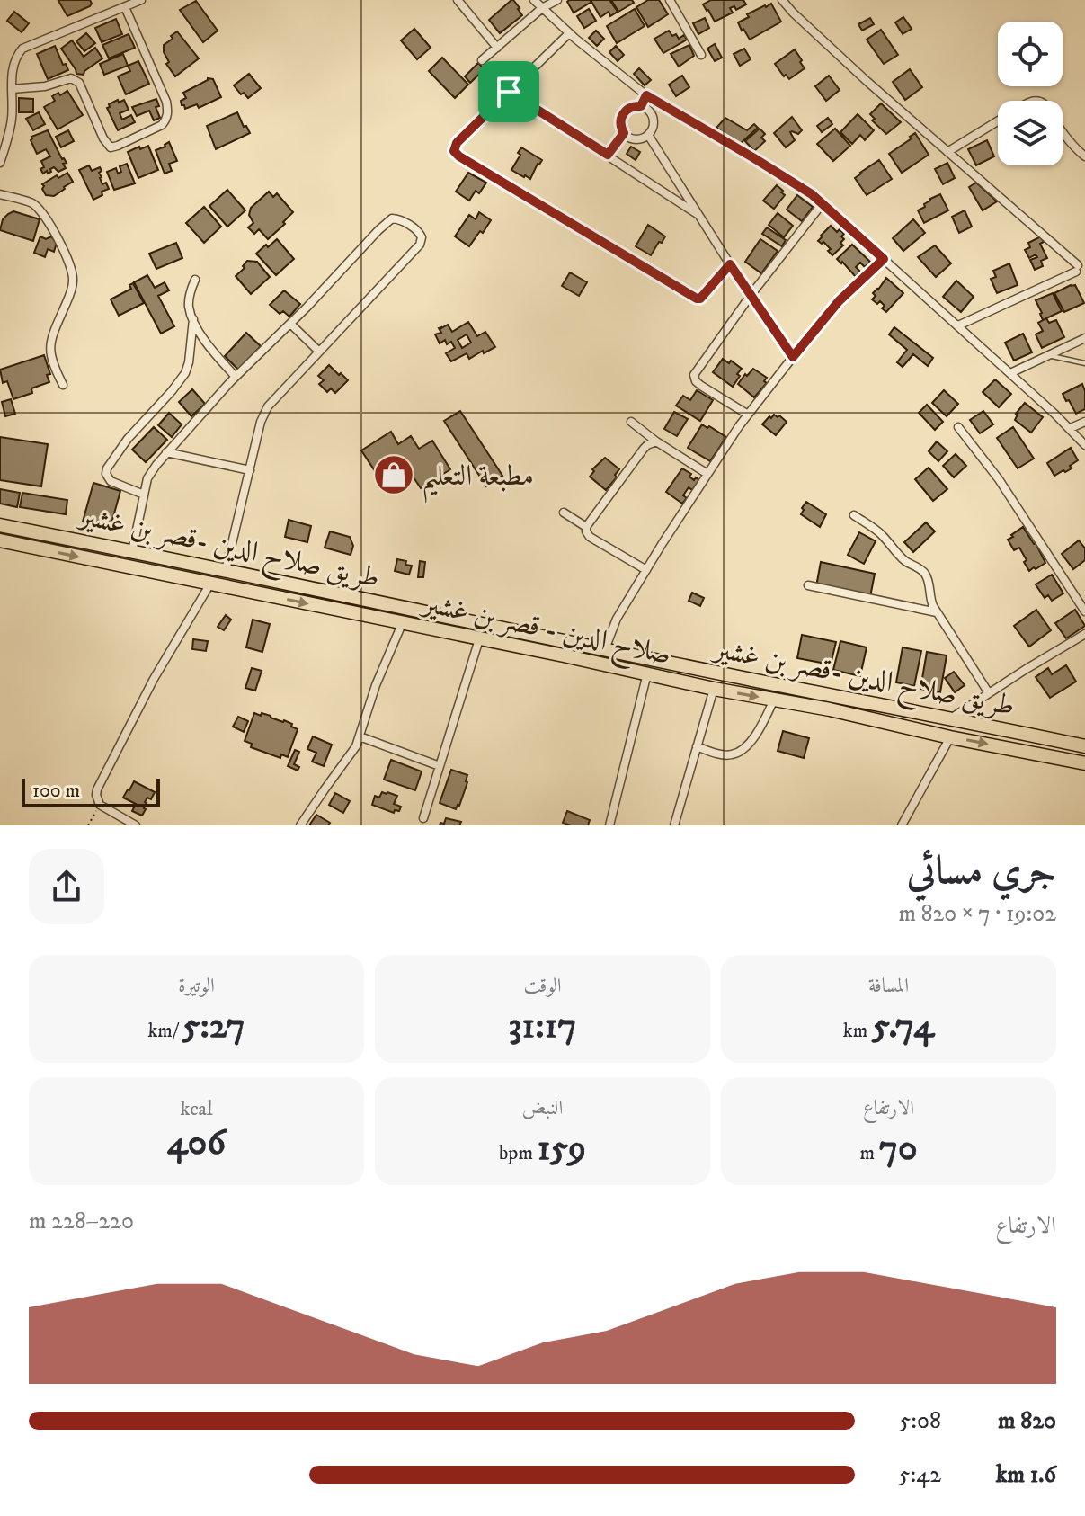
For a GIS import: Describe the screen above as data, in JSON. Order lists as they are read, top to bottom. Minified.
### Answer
{"streets":{"highway":["طريق صلاح الدين -قصر بن غشير","صلاح الدين - قصر بن غشير"]},"one_way":["صلاح الدين - قصر بن غشير"],"places":{"shop":["مطبعة التعليم"]},"scale_bar":"100 m","page":{"scale":"100 m","heading":["جري مسائي","19:02 · 7 × 820 m"],"stats":[["المسافة","5.74 km"],["الوقت","31:17"],["الوتيرة","5:27 /km"],["الارتفاع","70 m"],["النبض","159 bpm"],["kcal","406"]],"chart":["الارتفاع","220–228 m"],"list":[{"name":"820 m","note":"5:08"},{"name":"1.6 km","note":"5:42"}]}}
